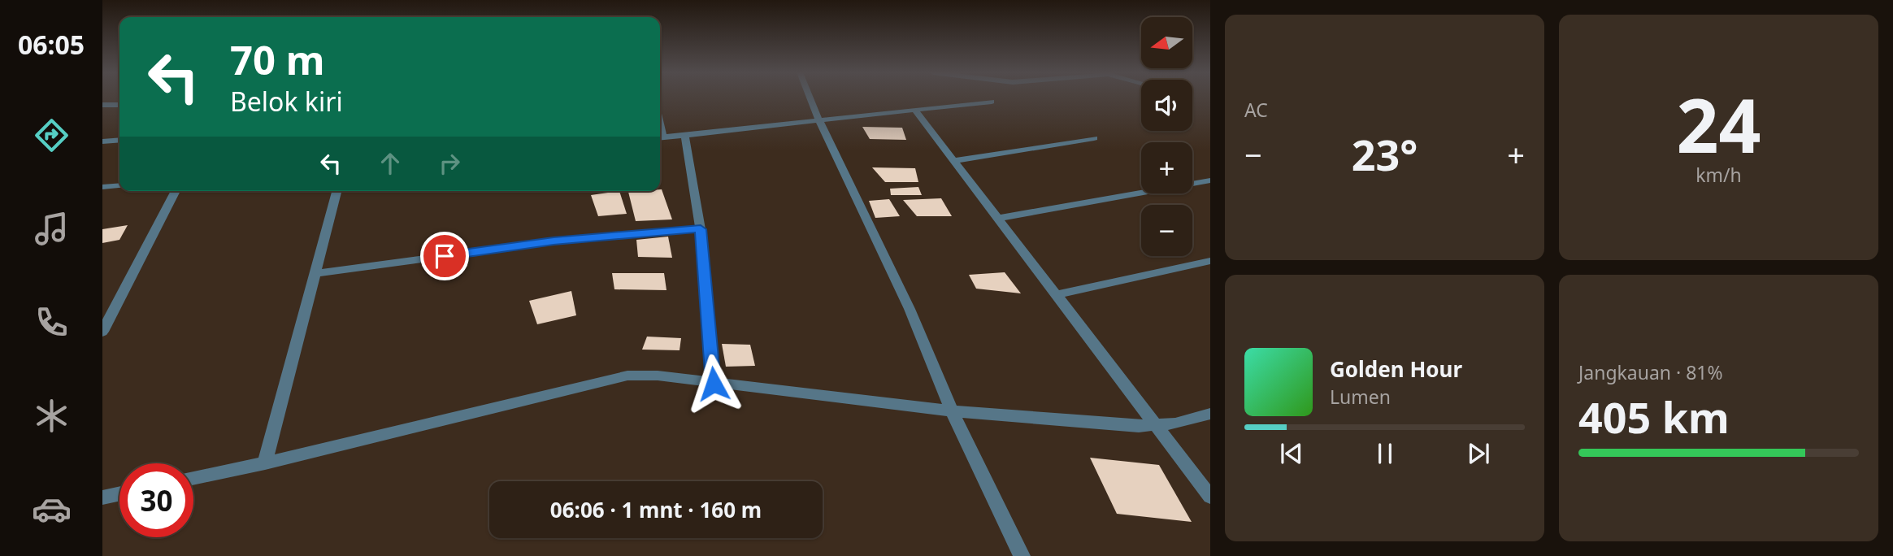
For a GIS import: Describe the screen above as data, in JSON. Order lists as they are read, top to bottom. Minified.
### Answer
{"north":"left","page":{"tabs":"06:05","tile":["AC",["24","km/h"],["Jangkauan · 81%","405 km"]],"map_buttons":["+","−"],"turn":["70 m","Belok kiri"],"heat":["−","23°","+"],"song":["Golden Hour","Lumen"],"limit":"30","trip":"06:06 · 1 mnt · 160 m"}}
